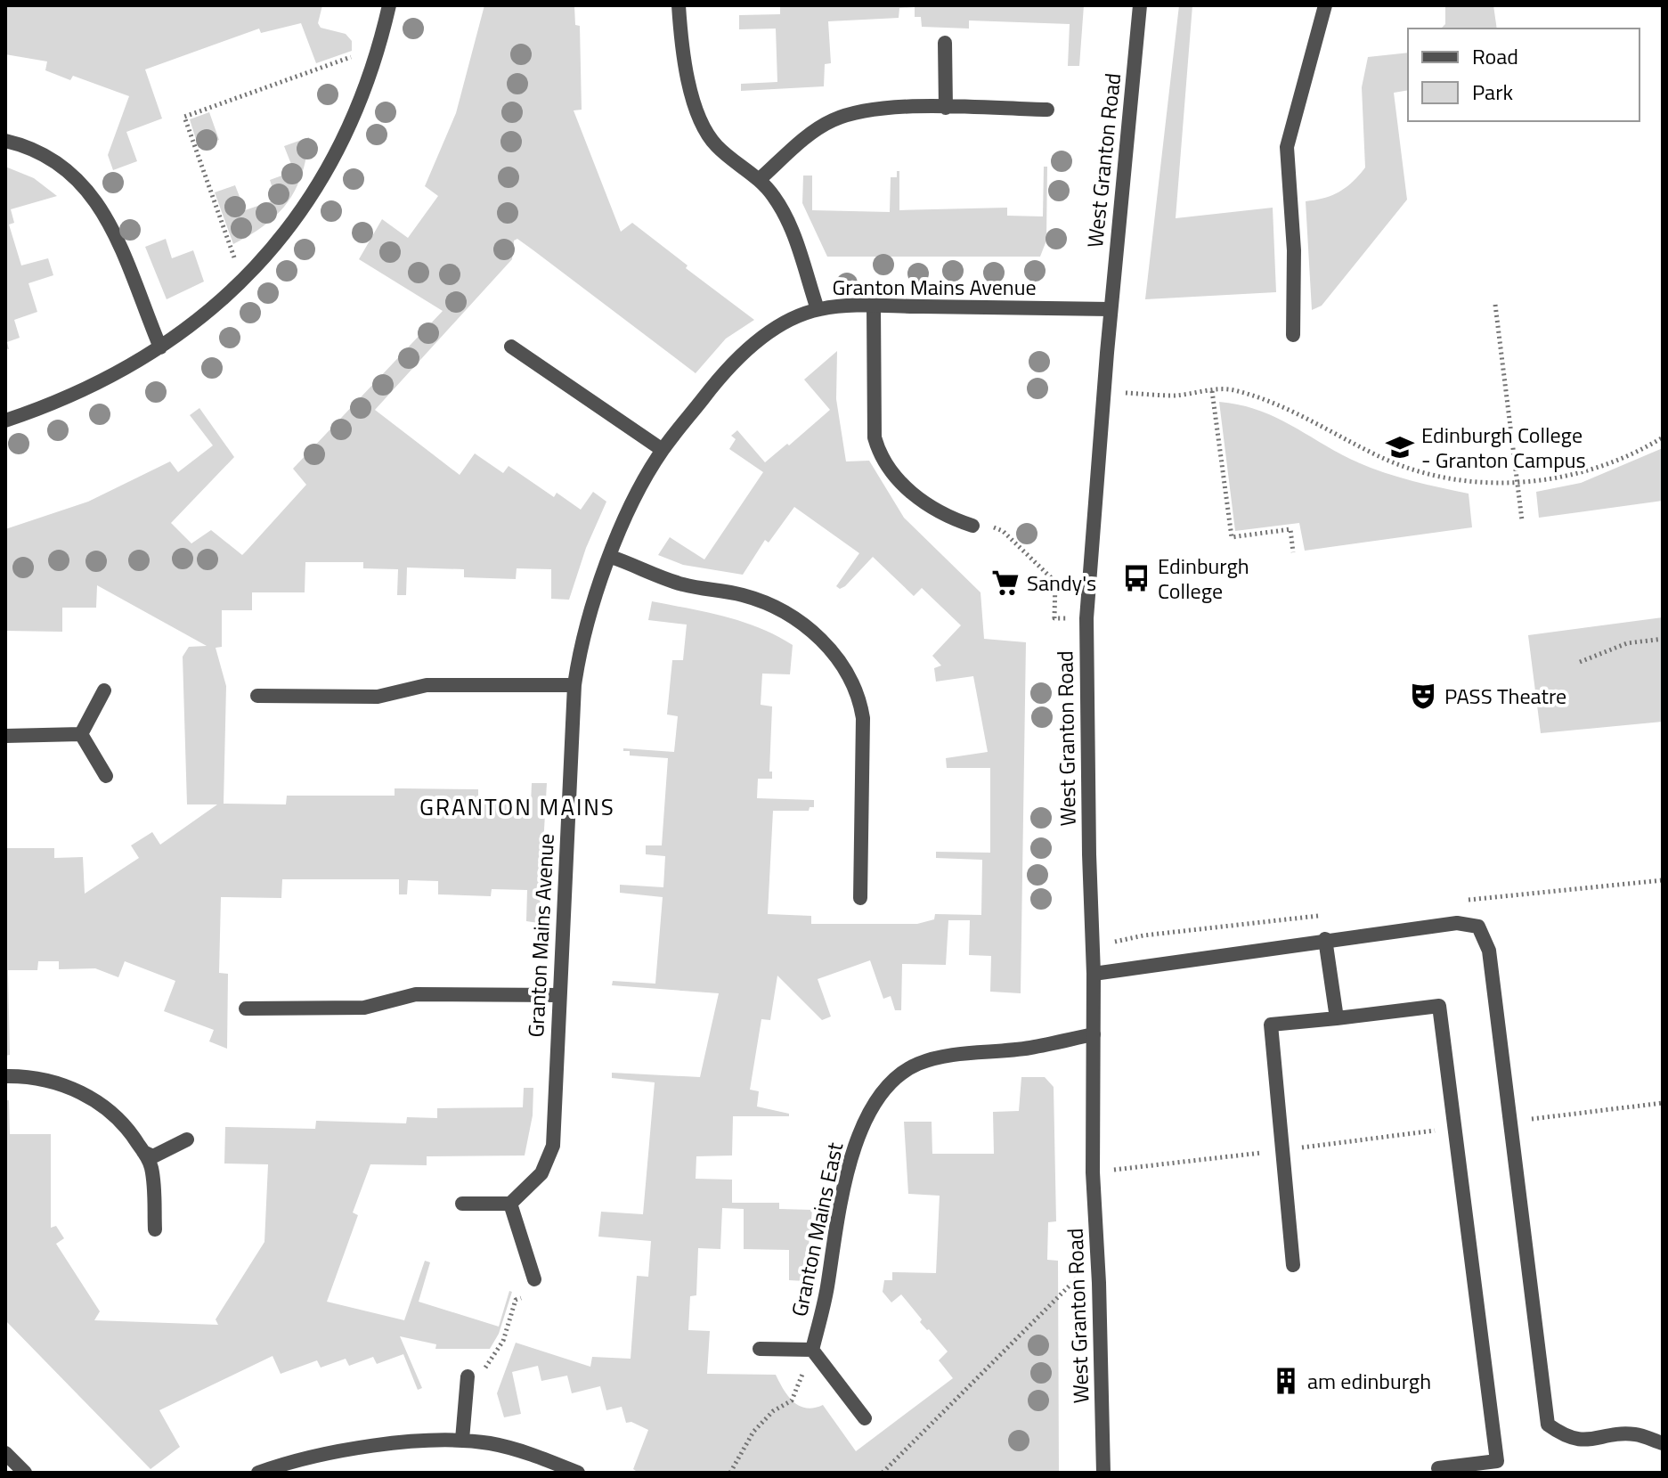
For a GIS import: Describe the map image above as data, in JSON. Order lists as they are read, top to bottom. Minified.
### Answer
{"streets":{"street":["West Granton Road","Granton Mains Avenue","Granton Mains East"]},"crossings":[["West Granton Road","Granton Mains Avenue"],["West Granton Road","Granton Mains East"]],"districts":["GRANTON MAINS"],"places":{"school or university":["Edinburgh College - Granton Campus"],"bus stop":["Edinburgh College"],"supermarket":["Sandy's"],"theatre":["PASS Theatre"],"building":["am edinburgh"]},"legend":["Road","Park"]}
